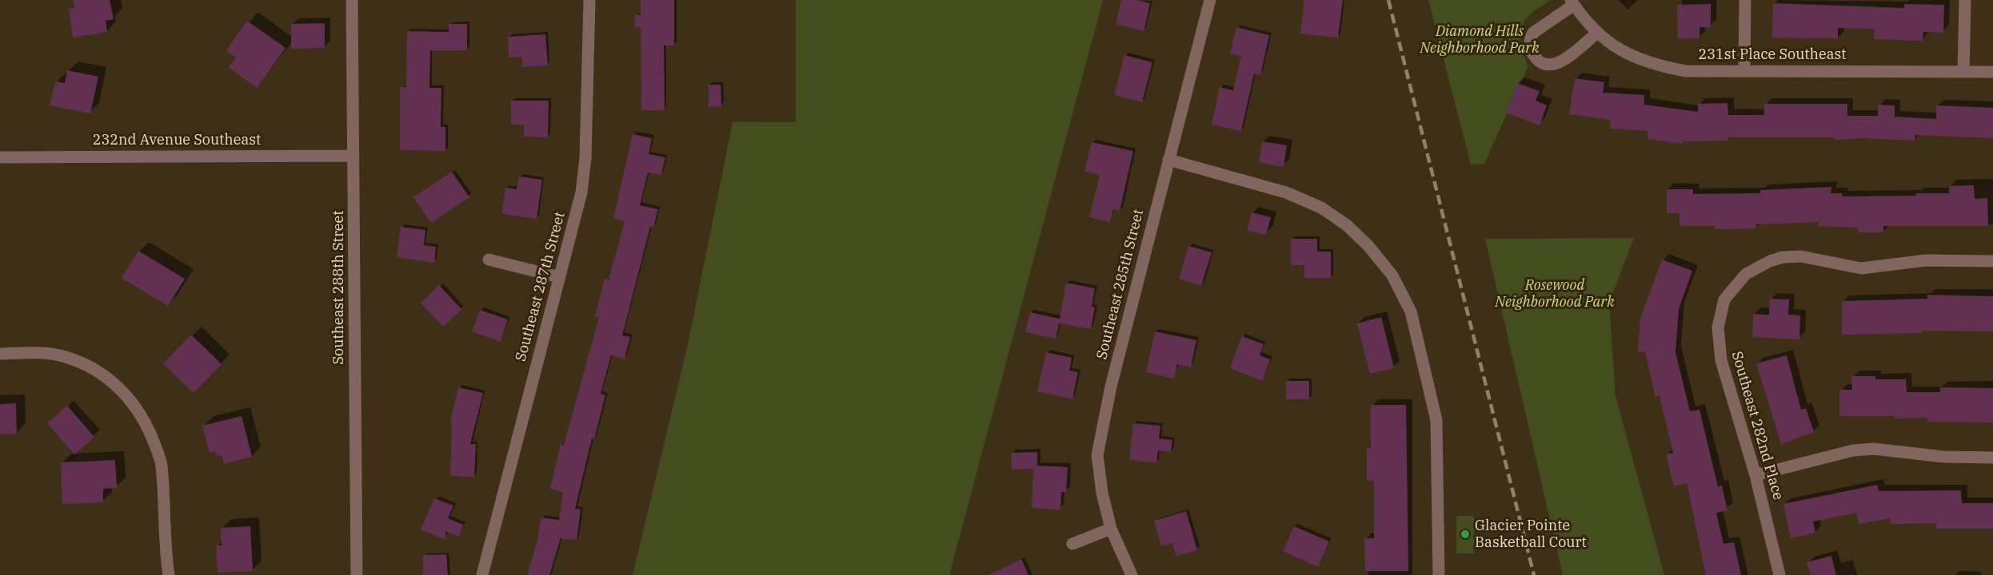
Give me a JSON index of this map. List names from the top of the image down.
{
  "streets": {
    "street": [
      "231st Place Southeast",
      "232nd Avenue Southeast",
      "Southeast 285th Street",
      "Southeast 287th Street",
      "Southeast 288th Street",
      "Southeast 282nd Place"
    ]
  },
  "crossings": [
    ["232nd Avenue Southeast", "Southeast 288th Street"]
  ],
  "parks": ["Diamond Hills Neighborhood Park", "Rosewood Neighborhood Park"],
  "places": ["Glacier Pointe Basketball Court"]
}
